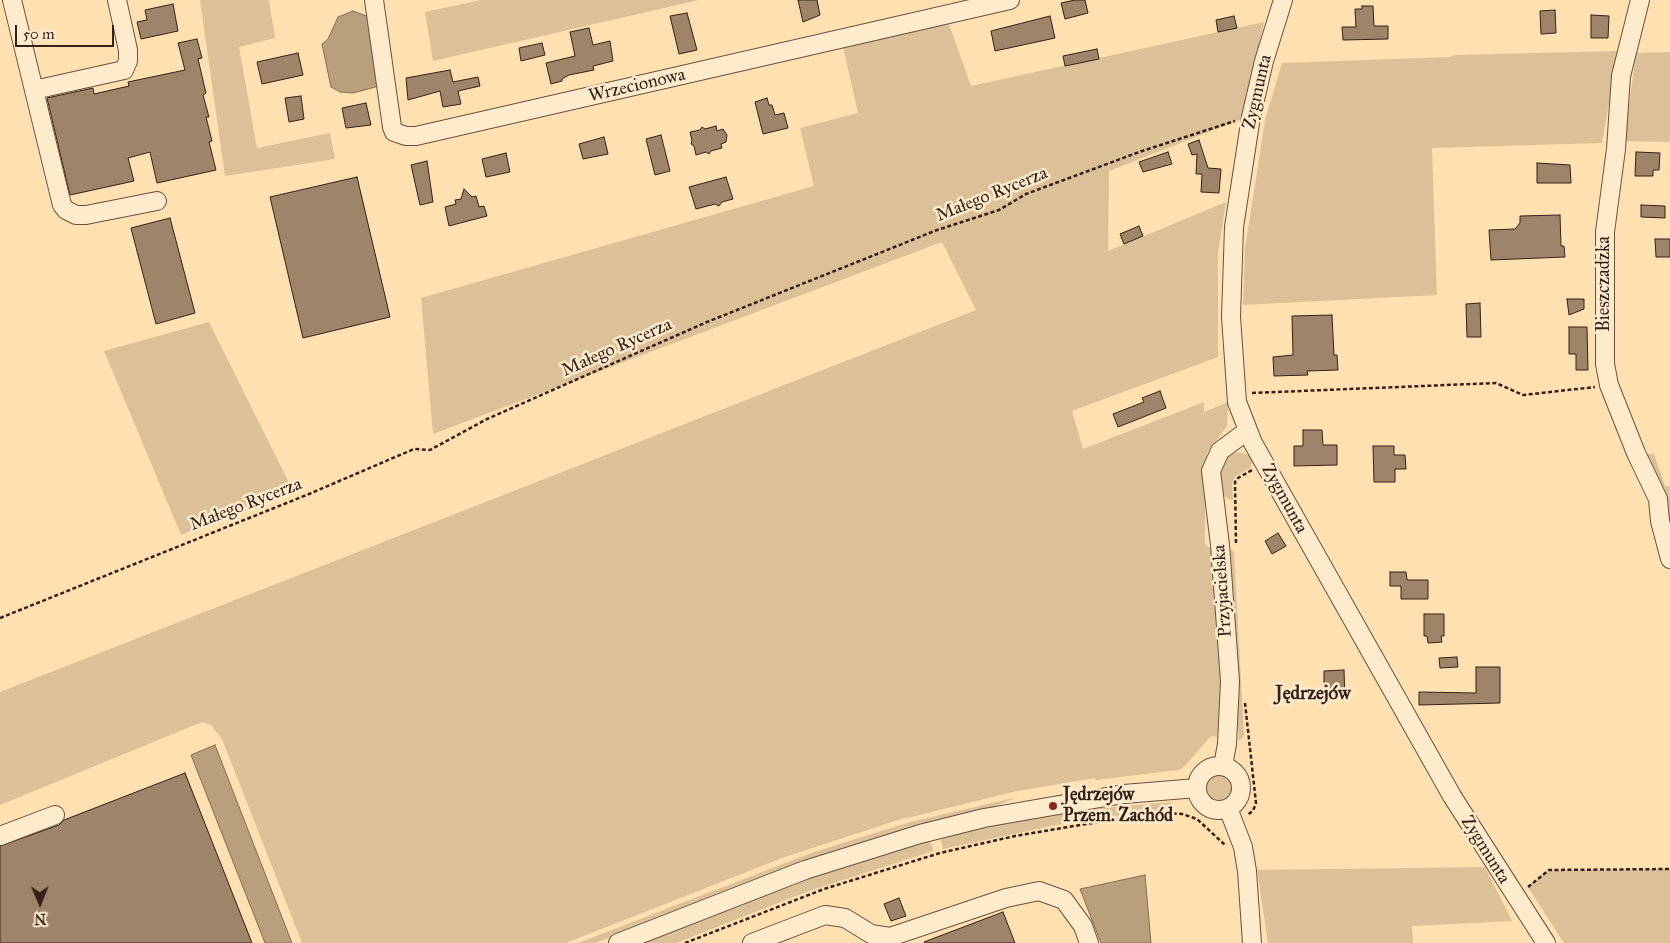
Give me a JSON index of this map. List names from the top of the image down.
{
  "streets": {
    "street": [
      "Wrzecionowa",
      "Zygmunta",
      "Bieszczadzka",
      "Przyjacielska"
    ],
    "path": ["Małego Rycerza"]
  },
  "crossings": [
    ["Zygmunta", "Małego Rycerza"],
    ["Zygmunta", "Przyjacielska"]
  ],
  "districts": ["Jędrzejów"],
  "places": ["Jędrzejów Przem. Zachód"],
  "scale_bar": "50 m",
  "north": "bottom"
}
